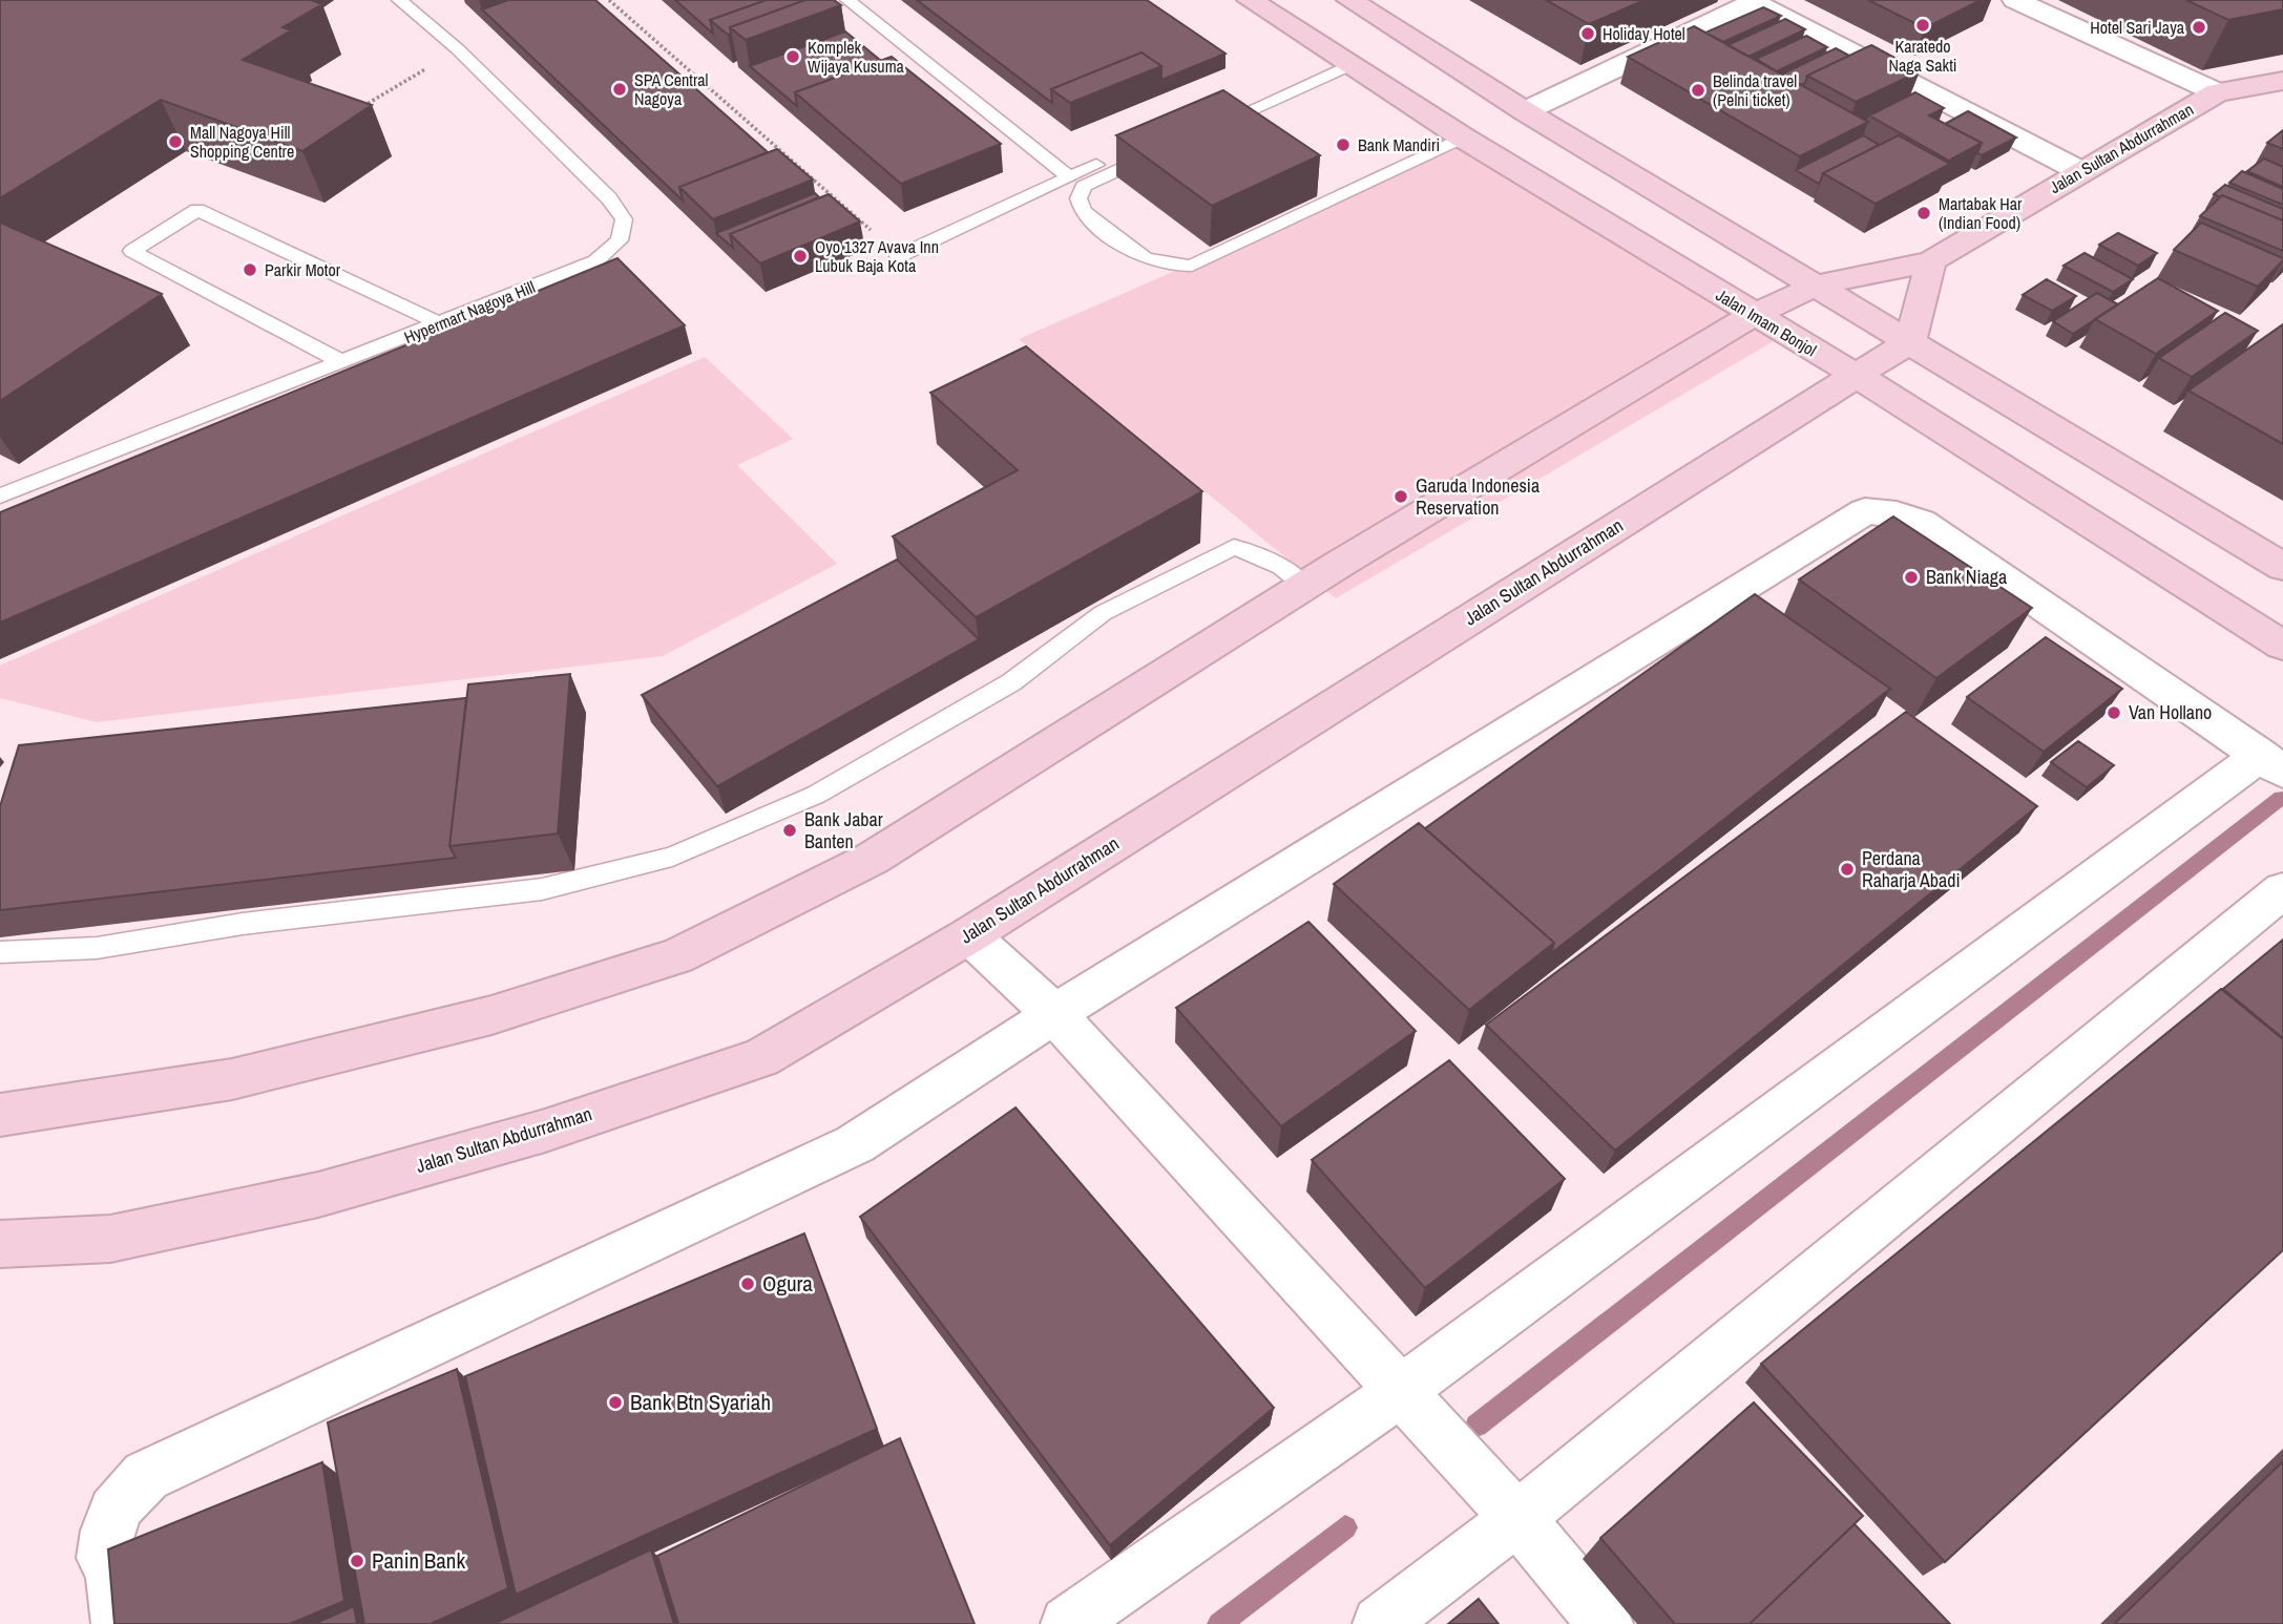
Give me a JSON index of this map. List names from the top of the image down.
{
  "streets": {
    "main road": ["Jalan Sultan Abdurrahman", "Jalan Imam Bonjol"],
    "lane": ["Hypermart Nagoya Hill"]
  },
  "crossings": [
    ["Jalan Sultan Abdurrahman", "Jalan Imam Bonjol"]
  ],
  "places": [
    "Karatedo Naga Sakti",
    "Hotel Sari Jaya",
    "Holiday Hotel",
    "Komplek Wijaya Kusuma",
    "SPA Central Nagoya",
    "Belinda travel (Pelni ticket)",
    "Mall Nagoya Hill Shopping Centre",
    "Bank Mandiri",
    "Martabak Har (Indian Food)",
    "Oyo 1327 Avava Inn Lubuk Baja Kota",
    "Parkir Motor",
    "Garuda Indonesia Reservation",
    "Bank Niaga",
    "Van Hollano",
    "Bank Jabar Banten",
    "Perdana Raharja Abadi",
    "Ogura",
    "Bank Btn Syariah",
    "Panin Bank"
  ]
}
